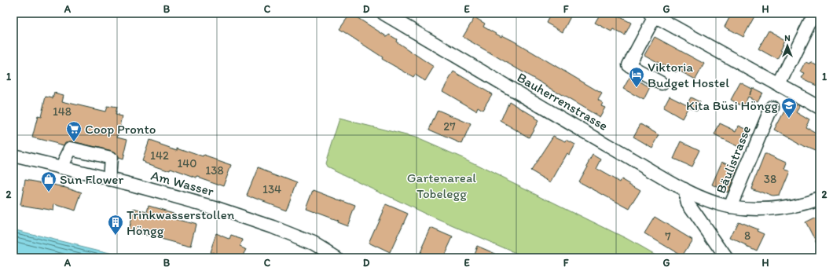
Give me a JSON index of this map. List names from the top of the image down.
{
  "streets": {
    "street": ["Bauherrenstrasse", "Bäulistrasse", "Am Wasser"]
  },
  "crossings": [
    ["Bauherrenstrasse", "Bäulistrasse"]
  ],
  "parks": ["Gartenareal Tobelegg"],
  "places": {
    "hotel": ["Viktoria Budget Hostel"],
    "school or university": ["Kita Büsi Höngg"],
    "supermarket": ["Coop Pronto"],
    "shop": ["Sun Flower"],
    "building": ["Trinkwasserstollen Höngg"]
  },
  "house_numbers": [
    "148",
    "27",
    "142",
    "140",
    "138",
    "38",
    "134",
    "8",
    "7"
  ],
  "north": "top",
  "grid": {
    "columns": [
      "A",
      "B",
      "C",
      "D",
      "E",
      "F",
      "G",
      "H"
    ],
    "rows": ["1", "2"]
  }
}
